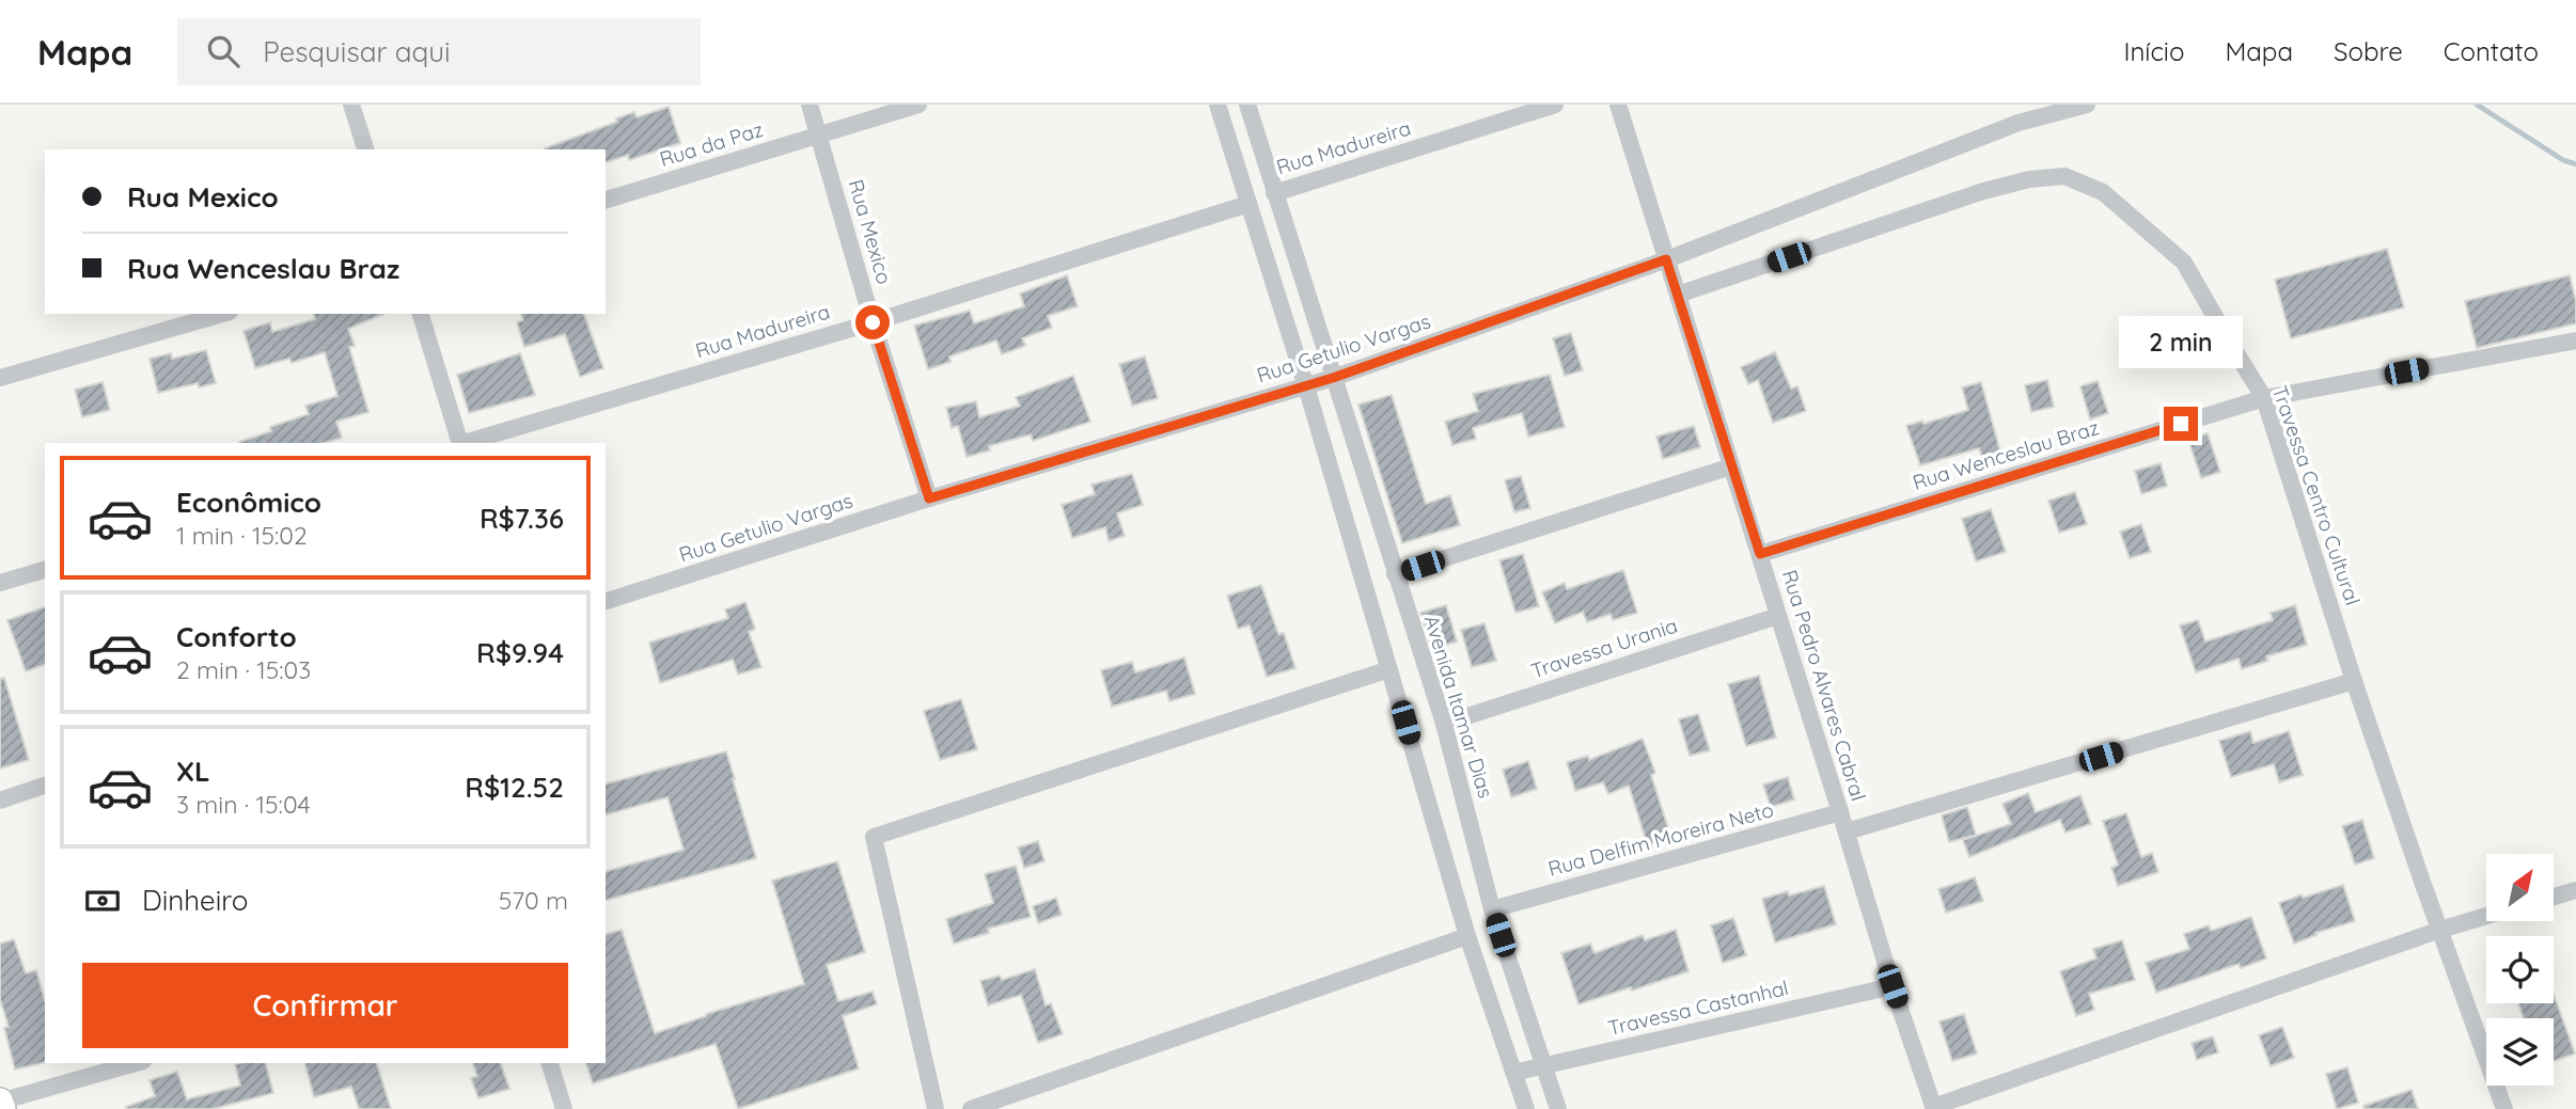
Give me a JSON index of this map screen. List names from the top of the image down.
{
  "streets": {
    "street": [
      "Rua da Paz",
      "Rua Madureira",
      "Rua Mexico",
      "Rua Getulio Vargas",
      "Rua Wenceslau Braz",
      "Travessa Centro Cultural",
      "Travessa Urania",
      "Rua Pedro Alvares Cabral",
      "Avenida Itamar Dias",
      "Rua Delfim Moreira Neto",
      "Travessa Castanhal"
    ]
  },
  "crossings": [
    ["Rua da Paz", "Rua Mexico"],
    ["Rua Madureira", "Rua Mexico"],
    ["Rua Madureira", "Avenida Itamar Dias"],
    ["Rua Mexico", "Rua Getulio Vargas"],
    ["Rua Getulio Vargas", "Rua Pedro Alvares Cabral"],
    ["Rua Getulio Vargas", "Avenida Itamar Dias"],
    ["Rua Wenceslau Braz", "Travessa Centro Cultural"],
    ["Rua Wenceslau Braz", "Rua Pedro Alvares Cabral"],
    ["Travessa Centro Cultural", "Rua Pedro Alvares Cabral"],
    ["Travessa Urania", "Rua Pedro Alvares Cabral"],
    ["Travessa Urania", "Avenida Itamar Dias"],
    ["Rua Pedro Alvares Cabral", "Rua Delfim Moreira Neto"],
    ["Rua Pedro Alvares Cabral", "Travessa Castanhal"],
    ["Avenida Itamar Dias", "Rua Delfim Moreira Neto"],
    ["Avenida Itamar Dias", "Travessa Castanhal"]
  ],
  "north": "top right",
  "page": {
    "header": "Mapa",
    "search": "Pesquisar aqui",
    "nav": [
      "Início",
      "Mapa",
      "Sobre",
      "Contato"
    ],
    "banner": ["Rua Mexico", "Rua Wenceslau Braz"],
    "bubble": "2 min",
    "list": [
      {
        "name": "Econômico",
        "note": "1 min · 15:02",
        "value": "R$7.36"
      },
      {
        "name": "Conforto",
        "note": "2 min · 15:03",
        "value": "R$9.94"
      },
      {
        "name": "XL",
        "note": "3 min · 15:04",
        "value": "R$12.52"
      }
    ],
    "pay": ["Dinheiro", "570 m"],
    "buttons": "Confirmar"
  }
}
